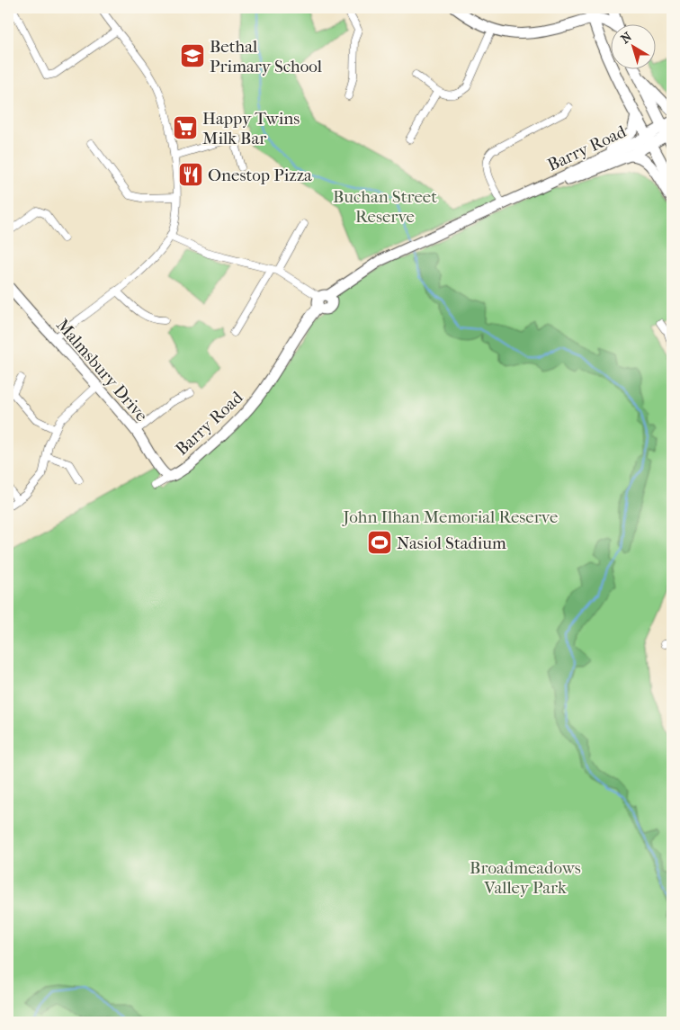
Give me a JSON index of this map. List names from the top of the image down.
{
  "streets": {
    "street": ["Barry Road", "Malmsbury Drive"]
  },
  "crossings": [
    ["Barry Road", "Malmsbury Drive"]
  ],
  "parks": ["Buchan Street Reserve", "John Ilhan Memorial Reserve", "Broadmeadows Valley Park"],
  "places": {
    "school or university": ["Bethal Primary School"],
    "supermarket": ["Happy Twins Milk Bar"],
    "restaurant": ["Onestop Pizza"],
    "sports": ["Nasiol Stadium"]
  },
  "north": "top left"
}
